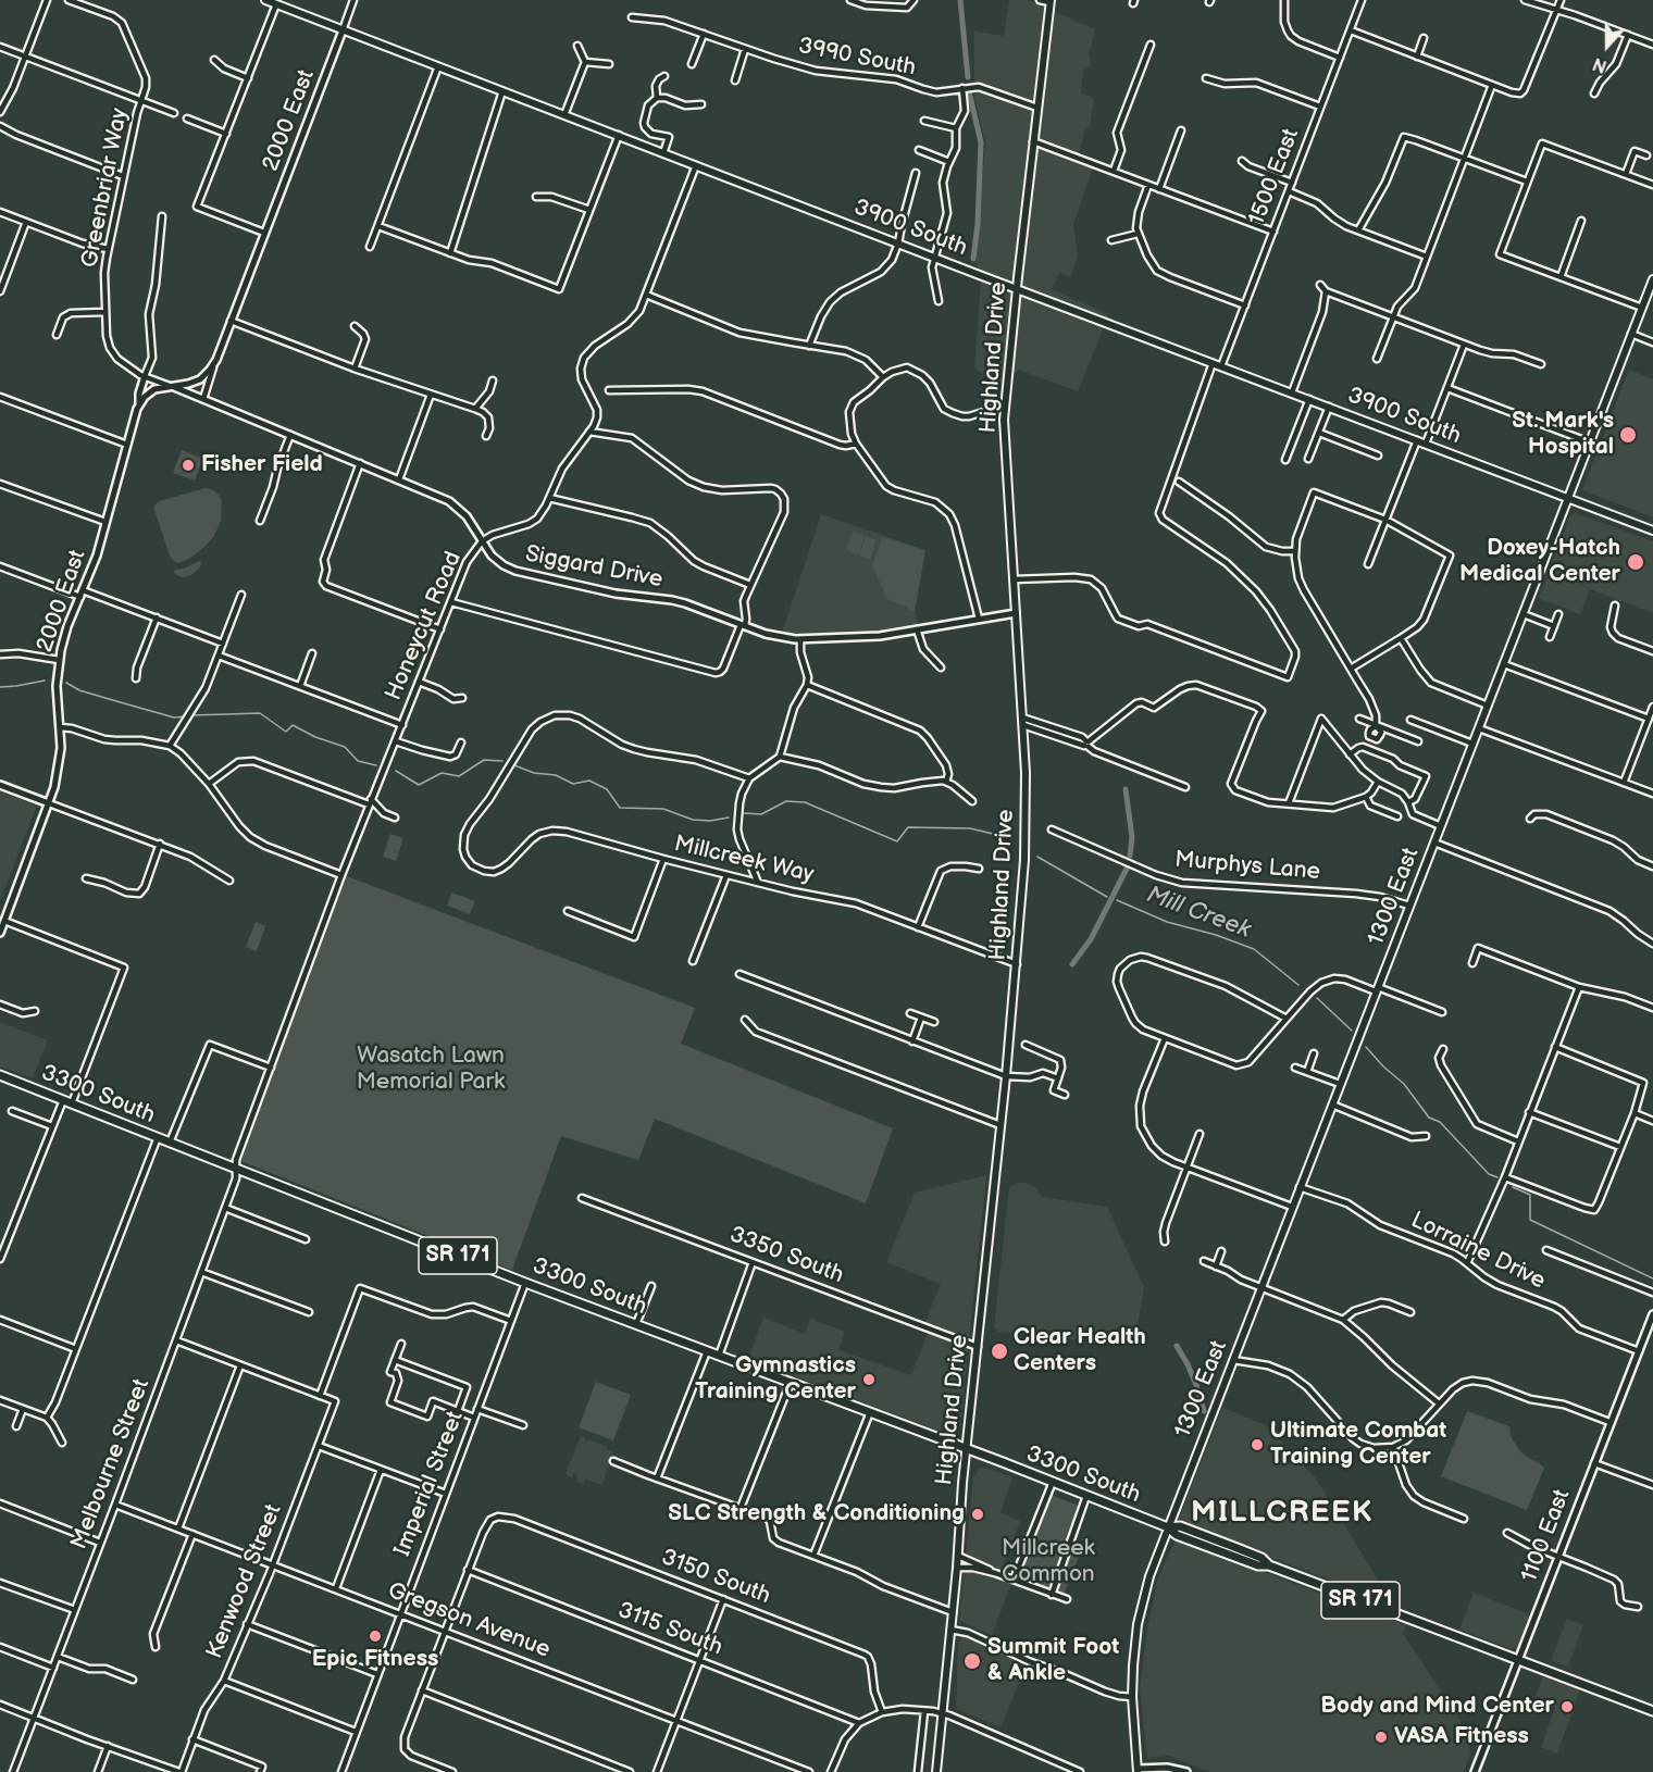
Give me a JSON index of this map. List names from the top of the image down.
{
  "streets": {
    "main road": [
      "3900 South",
      "Highland Drive",
      "1300 East",
      "3300 South",
      "SR 171"
    ],
    "street": [
      "3990 South",
      "2000 East",
      "1500 East",
      "Greenbriar Way",
      "Siggard Drive",
      "Honeycut Road",
      "Millcreek Way",
      "Murphys Lane",
      "Lorraine Drive",
      "3350 South",
      "Melbourne Street",
      "Imperial Street",
      "1100 East",
      "3150 South",
      "Kenwood Street",
      "Gregson Avenue",
      "3115 South"
    ]
  },
  "crossings": [
    ["3990 South", "Highland Drive"],
    ["2000 East", "Greenbriar Way"],
    ["2000 East", "3900 South"],
    ["2000 East", "Siggard Drive"],
    ["1500 East", "3900 South"],
    ["Greenbriar Way", "Siggard Drive"],
    ["3900 South", "Highland Drive"],
    ["3900 South", "Honeycut Road"],
    ["3900 South", "1300 East"],
    ["Highland Drive", "Siggard Drive"],
    ["Highland Drive", "Millcreek Way"],
    ["Highland Drive", "3300 South"],
    ["Highland Drive", "3350 South"],
    ["Siggard Drive", "Honeycut Road"],
    ["Honeycut Road", "3300 South"],
    ["Honeycut Road", "Melbourne Street"],
    ["Murphys Lane", "1300 East"],
    ["1300 East", "3300 South"],
    ["1300 East", "Lorraine Drive"],
    ["3300 South", "Melbourne Street"],
    ["3300 South", "Imperial Street"],
    ["3300 South", "1100 East"],
    ["Lorraine Drive", "1100 East"],
    ["Melbourne Street", "Gregson Avenue"],
    ["Imperial Street", "Gregson Avenue"],
    ["3150 South", "3115 South"],
    ["Kenwood Street", "Gregson Avenue"]
  ],
  "districts": ["MILLCREEK"],
  "water": ["Mill Creek"],
  "parks": ["Wasatch Lawn Memorial Park", "Millcreek Common"],
  "places": [
    "St. Mark's Hospital",
    "Fisher Field",
    "Doxey-Hatch Medical Center",
    "Clear Health Centers",
    "Gymnastics Training Center",
    "Ultimate Combat Training Center",
    "SLC Strength & Conditioning",
    "Epic Fitness",
    "Summit Foot & Ankle",
    "Body and Mind Center",
    "VASA Fitness"
  ],
  "north": "bottom"
}
